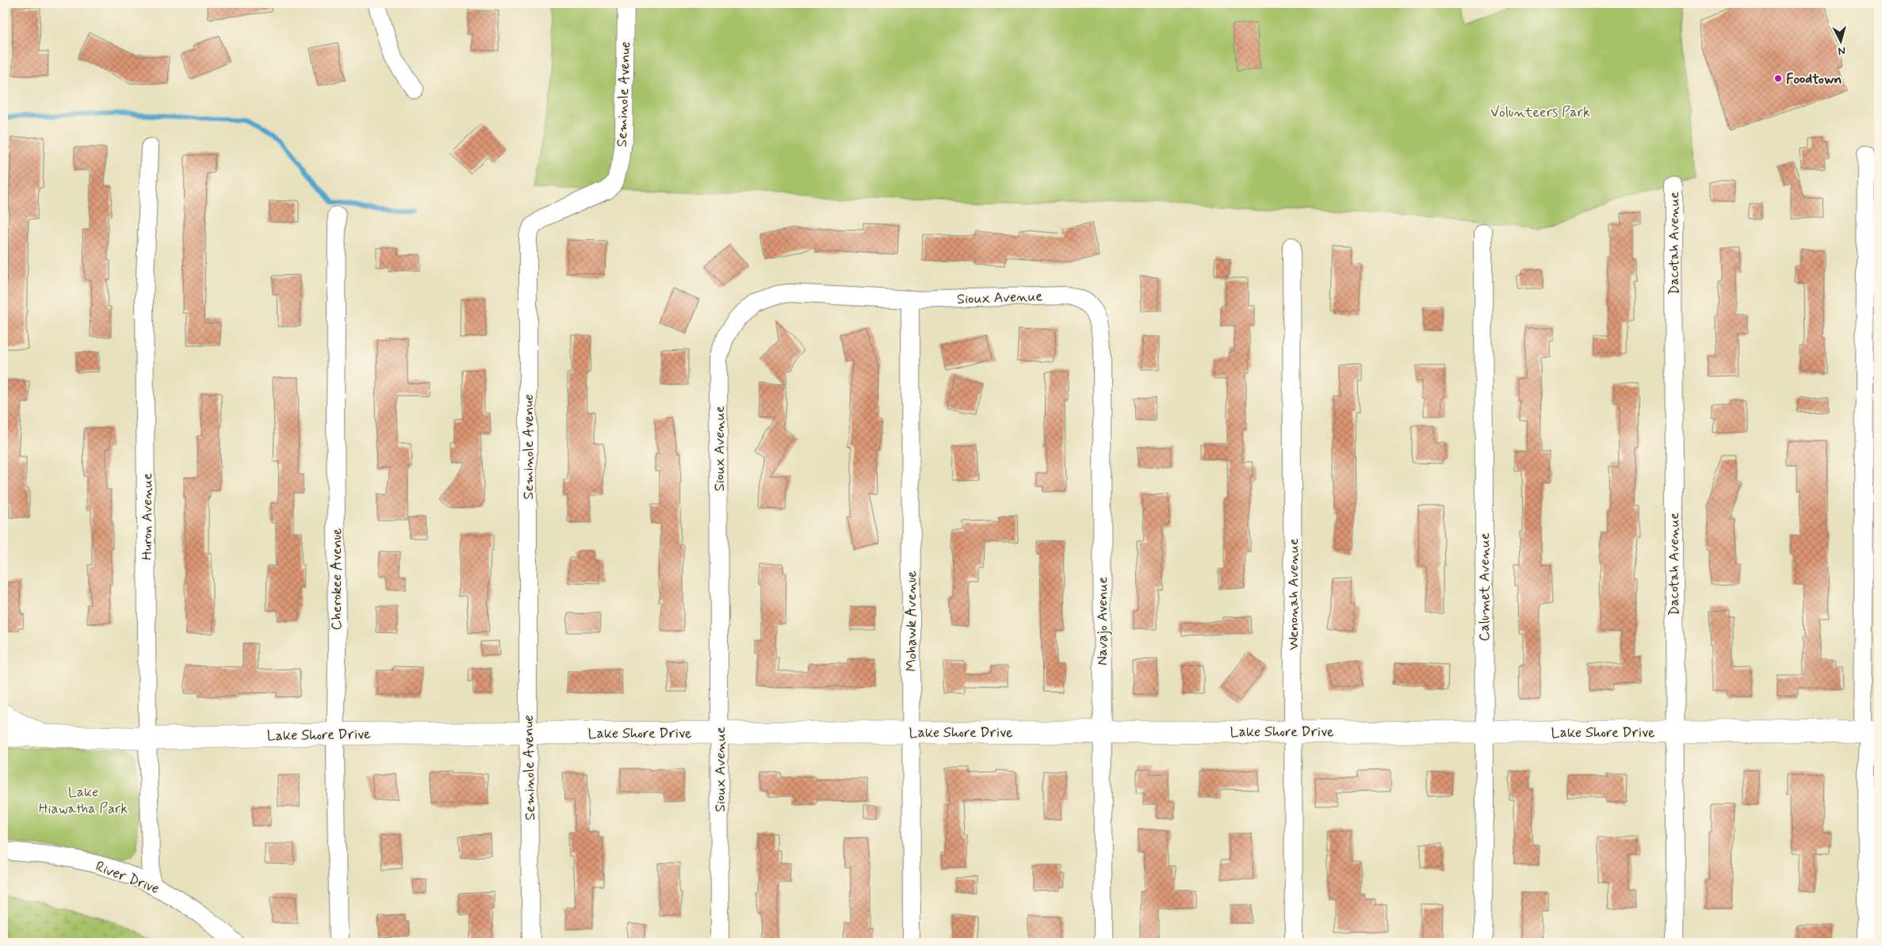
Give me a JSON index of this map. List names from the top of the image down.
{
  "streets": {
    "street": [
      "Seminole Avenue",
      "Dacotah Avenue",
      "Sioux Avenue",
      "Huron Avenue",
      "Cherokee Avenue",
      "Calumet Avenue",
      "Wenonah Avenue",
      "Mohawk Avenue",
      "Navajo Avenue",
      "Lake Shore Drive",
      "River Drive"
    ]
  },
  "crossings": [
    ["Seminole Avenue", "Lake Shore Drive"],
    ["Dacotah Avenue", "Lake Shore Drive"],
    ["Sioux Avenue", "Mohawk Avenue"],
    ["Sioux Avenue", "Navajo Avenue"],
    ["Sioux Avenue", "Lake Shore Drive"],
    ["Huron Avenue", "Lake Shore Drive"],
    ["Huron Avenue", "River Drive"],
    ["Cherokee Avenue", "Lake Shore Drive"],
    ["Calumet Avenue", "Lake Shore Drive"],
    ["Wenonah Avenue", "Lake Shore Drive"],
    ["Mohawk Avenue", "Lake Shore Drive"],
    ["Navajo Avenue", "Lake Shore Drive"]
  ],
  "parks": ["Volunteers Park", "Lake Hiawatha Park"],
  "places": ["Foodtown"],
  "north": "bottom"
}
